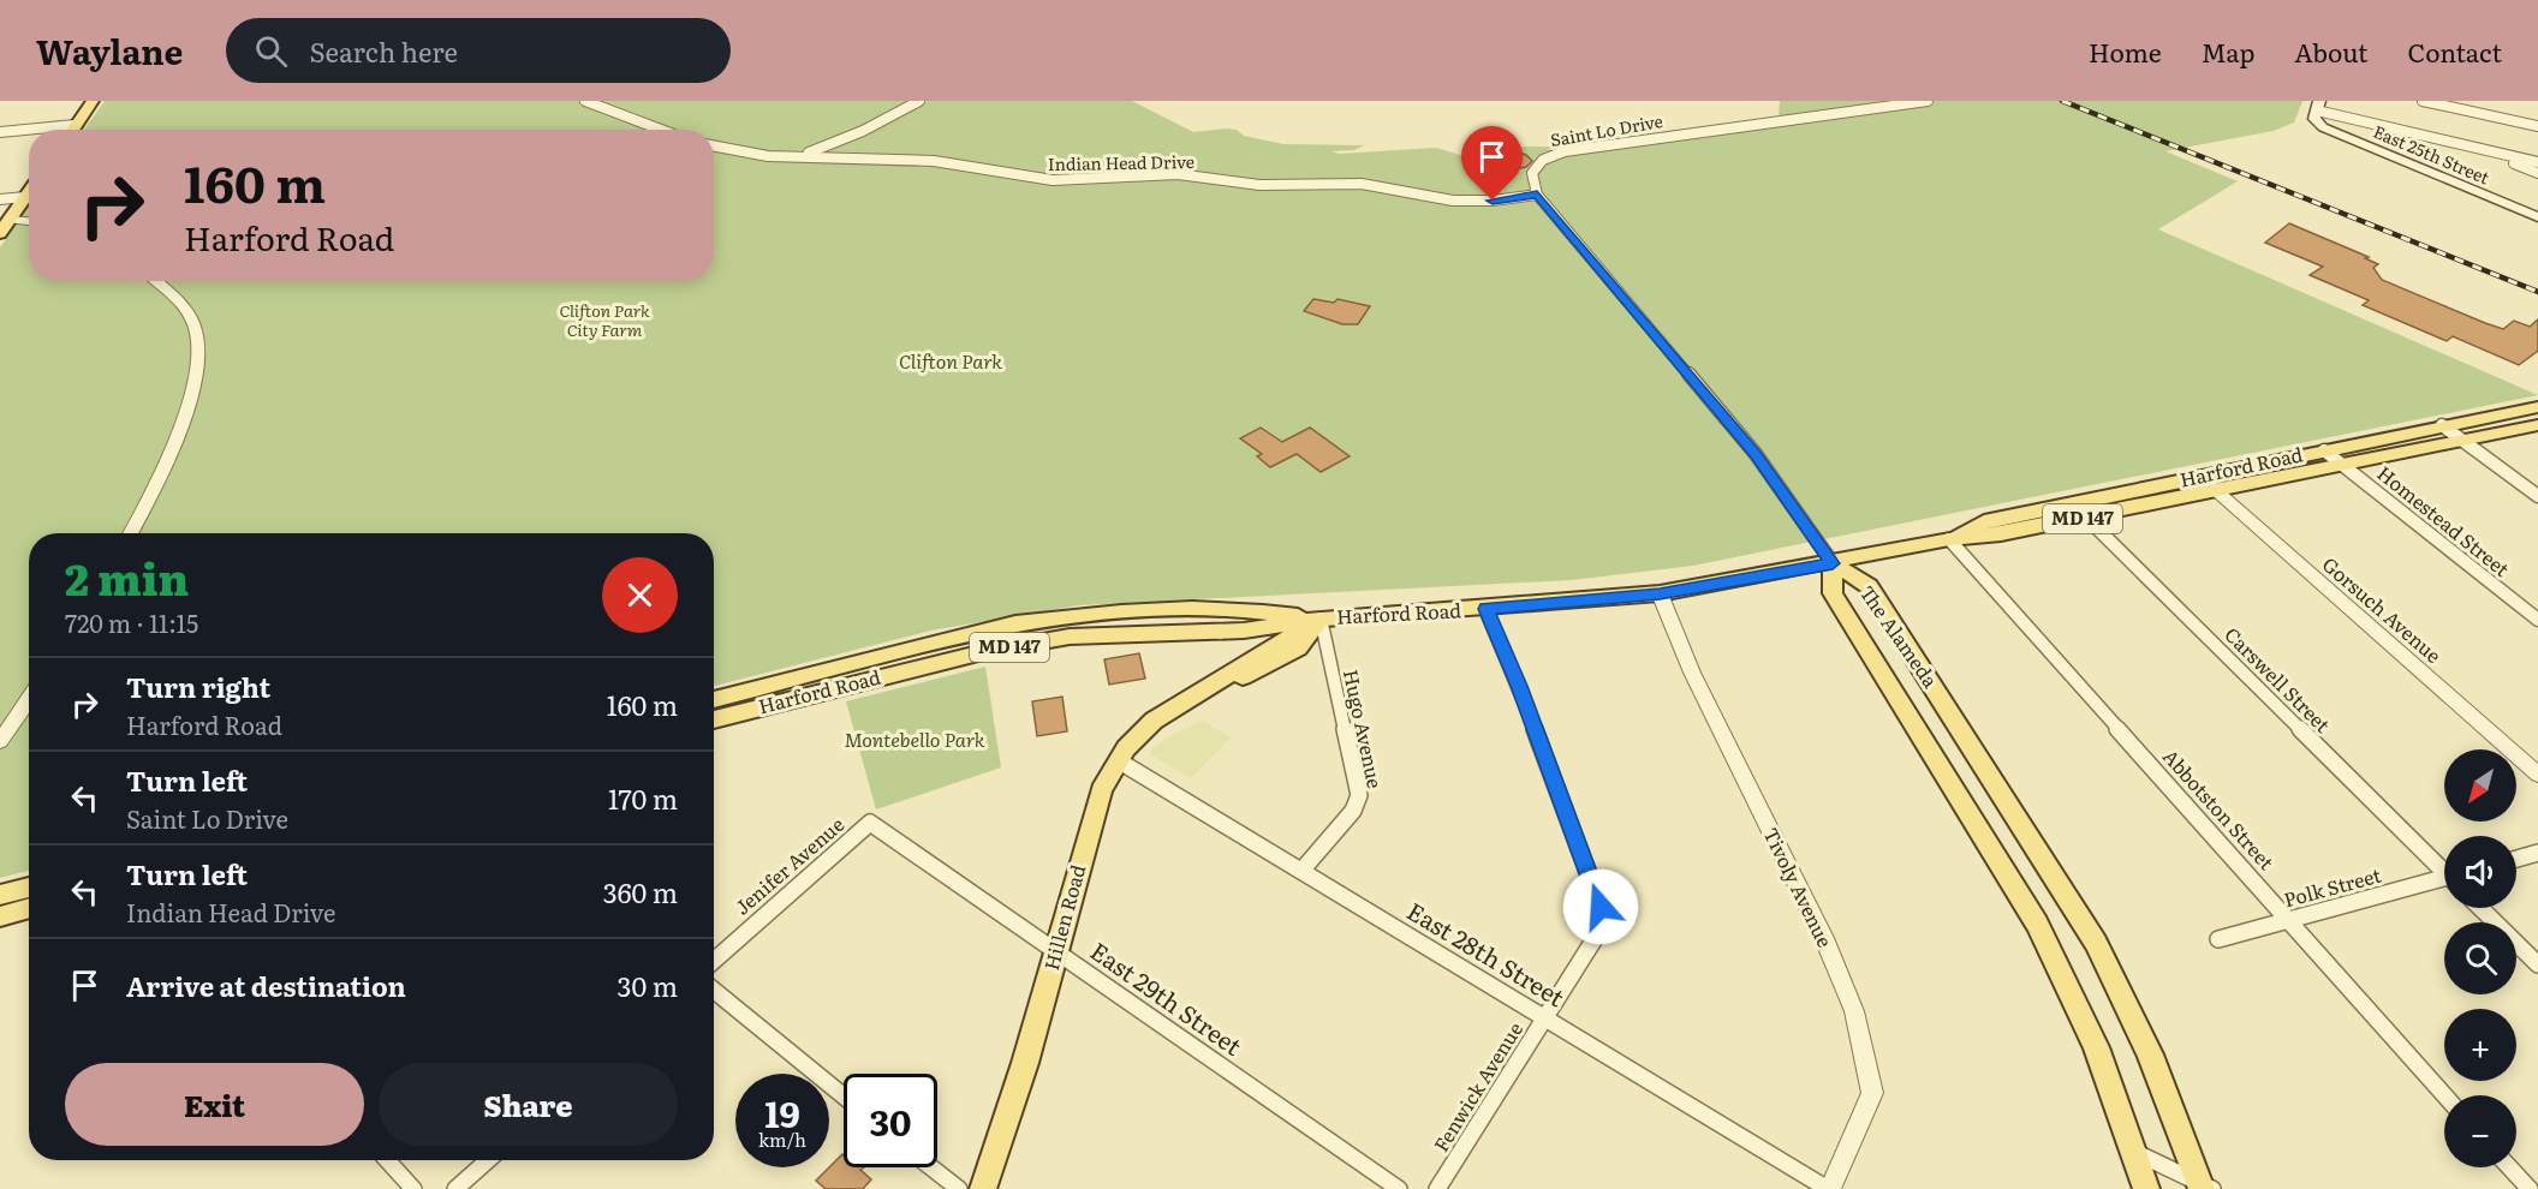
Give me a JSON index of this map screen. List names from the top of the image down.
{
  "streets": {
    "main road": [
      "East 25th Street",
      "Harford Road",
      "MD 147",
      "The Alameda",
      "Hillen Road"
    ],
    "street": [
      "Saint Lo Drive",
      "Indian Head Drive",
      "Homestead Street",
      "Gorsuch Avenue",
      "Carswell Street",
      "Hugo Avenue",
      "Abbotston Street",
      "Jenifer Avenue",
      "Tivoly Avenue",
      "Polk Street",
      "East 28th Street",
      "East 29th Street",
      "Fenwick Avenue"
    ]
  },
  "crossings": [
    ["Saint Lo Drive", "Indian Head Drive"],
    ["Harford Road", "Homestead Street"],
    ["Harford Road", "Gorsuch Avenue"],
    ["Harford Road", "The Alameda"],
    ["Harford Road", "Carswell Street"],
    ["Harford Road", "Hugo Avenue"],
    ["Harford Road", "Abbotston Street"],
    ["Harford Road", "Tivoly Avenue"],
    ["Harford Road", "Hillen Road"],
    ["Harford Road", "Fenwick Avenue"],
    ["Hugo Avenue", "Hillen Road"],
    ["Hugo Avenue", "East 28th Street"],
    ["Abbotston Street", "Polk Street"],
    ["Jenifer Avenue", "East 29th Street"],
    ["Tivoly Avenue", "East 28th Street"],
    ["Hillen Road", "East 28th Street"],
    ["Hillen Road", "East 29th Street"],
    ["East 28th Street", "Fenwick Avenue"]
  ],
  "parks": ["Clifton Park City Farm", "Clifton Park", "Montebello Park"],
  "north": "bottom left",
  "page": {
    "header": "Waylane",
    "search": "Search here",
    "nav": [
      "Home",
      "Map",
      "About",
      "Contact"
    ],
    "turn": ["160 m", "Harford Road"],
    "heading": ["2 min", "720 m · 11:15"],
    "list": [
      {
        "name": "Turn right",
        "note": "Harford Road",
        "value": "160 m"
      },
      {
        "name": "Turn left",
        "note": "Saint Lo Drive",
        "value": "170 m"
      },
      {
        "name": "Turn left",
        "note": "Indian Head Drive",
        "value": "360 m"
      },
      {
        "name": "Arrive at destination",
        "value": "30 m"
      }
    ],
    "map_buttons": ["+", "−"],
    "buttons": ["Exit", "Share"],
    "speed": "19 km/h",
    "limit": "30"
  }
}
